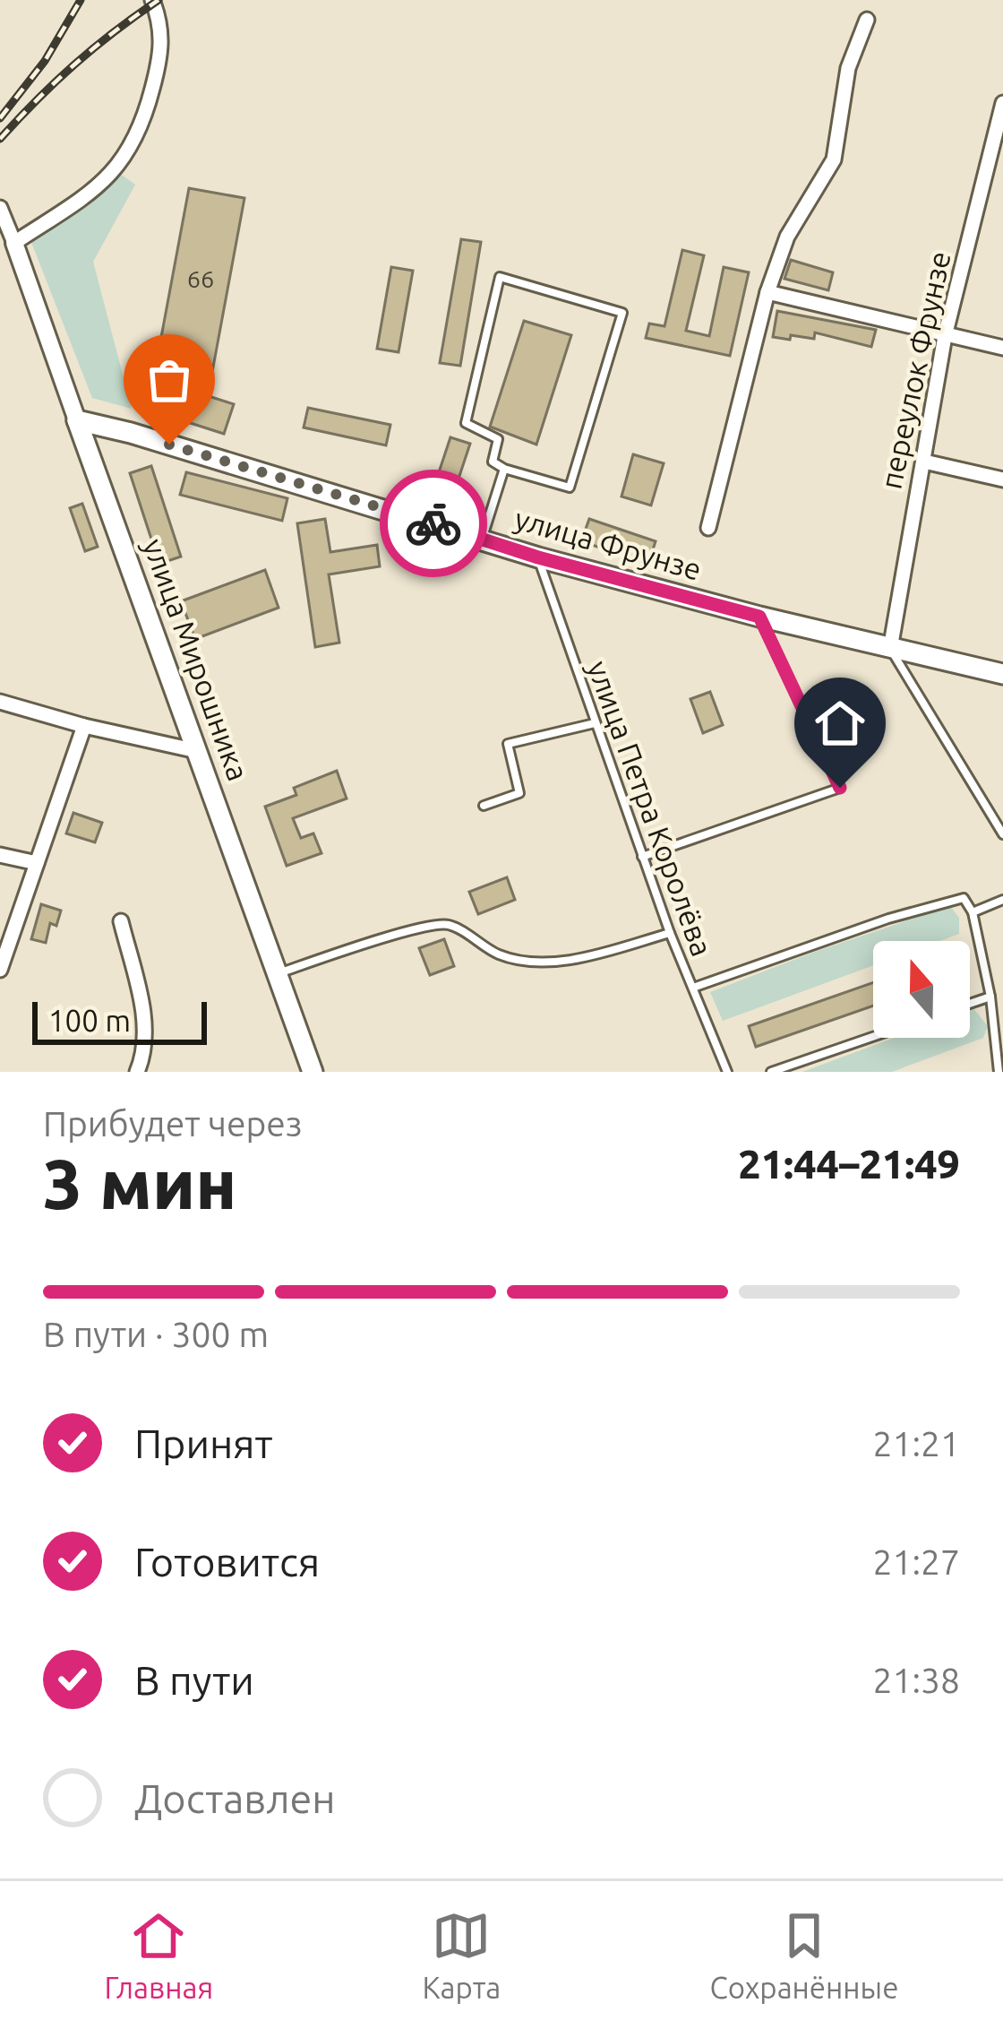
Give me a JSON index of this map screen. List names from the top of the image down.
{
  "streets": {
    "main road": ["улица Фрунзе", "улица Мирошника"],
    "street": ["переулок Фрунзе"],
    "lane": ["улица Петра Королёва"]
  },
  "crossings": [
    ["переулок Фрунзе", "улица Фрунзе"],
    ["улица Фрунзе", "улица Мирошника"],
    ["улица Фрунзе", "улица Петра Королёва"]
  ],
  "house_numbers": ["66"],
  "scale_bar": "100 m",
  "north": "top",
  "page": {
    "scale": "100 m",
    "heading": ["3 мин", "Прибудет через", "21:44–21:49"],
    "bar": "В пути · 300 m",
    "list": [
      ["Принят", "21:21"],
      ["Готовится", "21:27"],
      ["В пути", "21:38"],
      "Доставлен"
    ],
    "tabs": ["Главная", "Карта", "Сохранённые"]
  }
}
